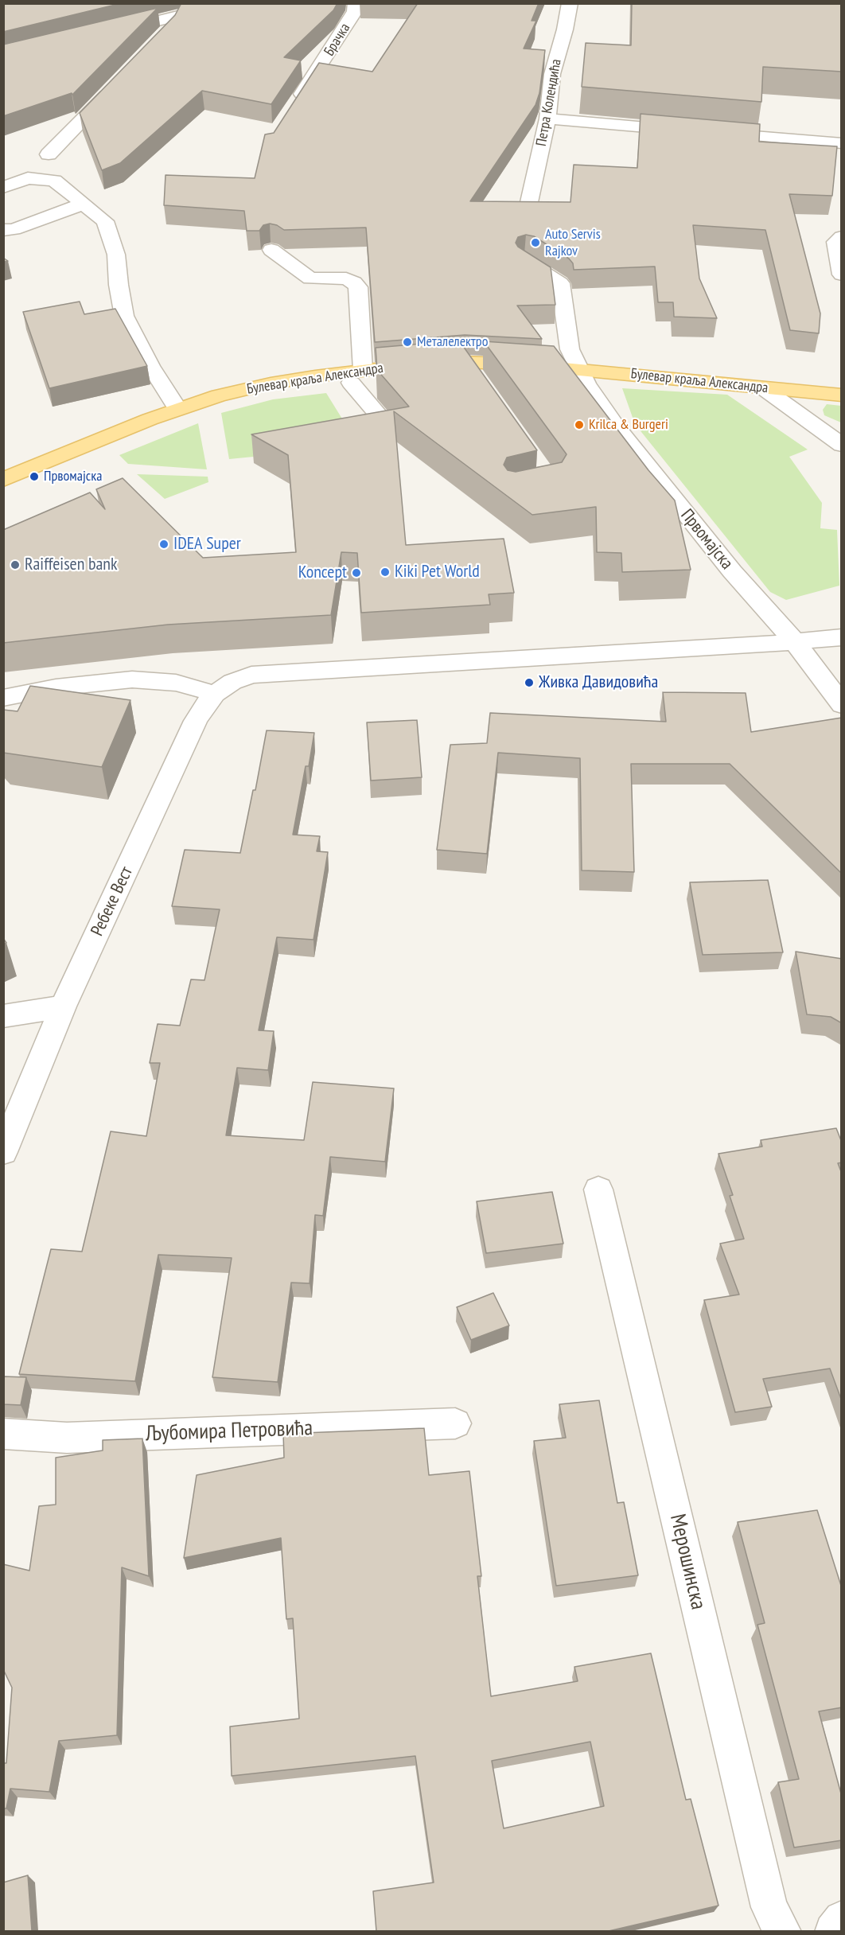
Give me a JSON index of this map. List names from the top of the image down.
{
  "streets": {
    "main road": ["Булевар краља Александра"],
    "street": [
      "Брачка",
      "Петра Колендића",
      "Првомајска",
      "Ребеке Вест",
      "Љубомира Петровића",
      "Мерошинска"
    ]
  },
  "crossings": [
    ["Булевар краља Александра", "Првомајска"],
    ["Првомајска", "Ребеке Вест"]
  ],
  "places": [
    "Auto Servis Rajkov",
    "Металелектро",
    "Krilca & Burgeri",
    "Првомајска",
    "IDEA Super",
    "Raiffeisen bank",
    "Kiki Pet World",
    "Koncept",
    "Живка Давидовића"
  ]
}
